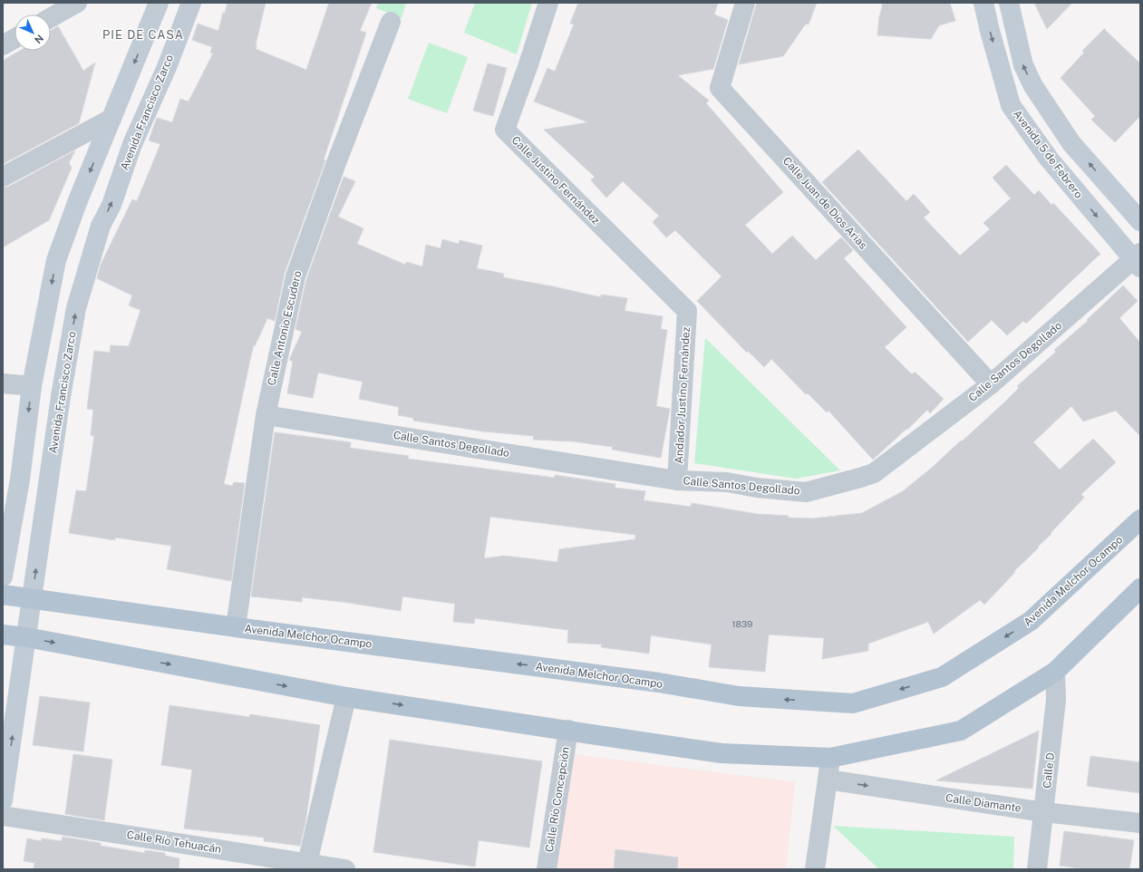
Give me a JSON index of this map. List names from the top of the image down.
{
  "streets": {
    "main road": ["Avenida Melchor Ocampo"],
    "street": [
      "Avenida Francisco Zarco",
      "Avenida 5 de Febrero",
      "Calle Justino Fernández",
      "Calle Juan de Dios Arias",
      "Calle Antonio Escudero",
      "Calle Santos Degollado",
      "Andador Justino Fernández",
      "Calle D",
      "Calle Río Concepción",
      "Calle Diamante",
      "Calle Río Tehuacán"
    ]
  },
  "crossings": [
    ["Avenida Francisco Zarco", "Avenida Melchor Ocampo"],
    ["Avenida 5 de Febrero", "Calle Santos Degollado"],
    ["Calle Justino Fernández", "Andador Justino Fernández"],
    ["Calle Juan de Dios Arias", "Calle Santos Degollado"],
    ["Calle Antonio Escudero", "Calle Santos Degollado"],
    ["Calle Antonio Escudero", "Avenida Melchor Ocampo"],
    ["Calle Santos Degollado", "Andador Justino Fernández"],
    ["Calle D", "Calle Diamante"]
  ],
  "one_way": ["Calle Diamante"],
  "districts": ["PIE DE CASA"],
  "house_numbers": ["1839"],
  "north": "bottom right"
}
